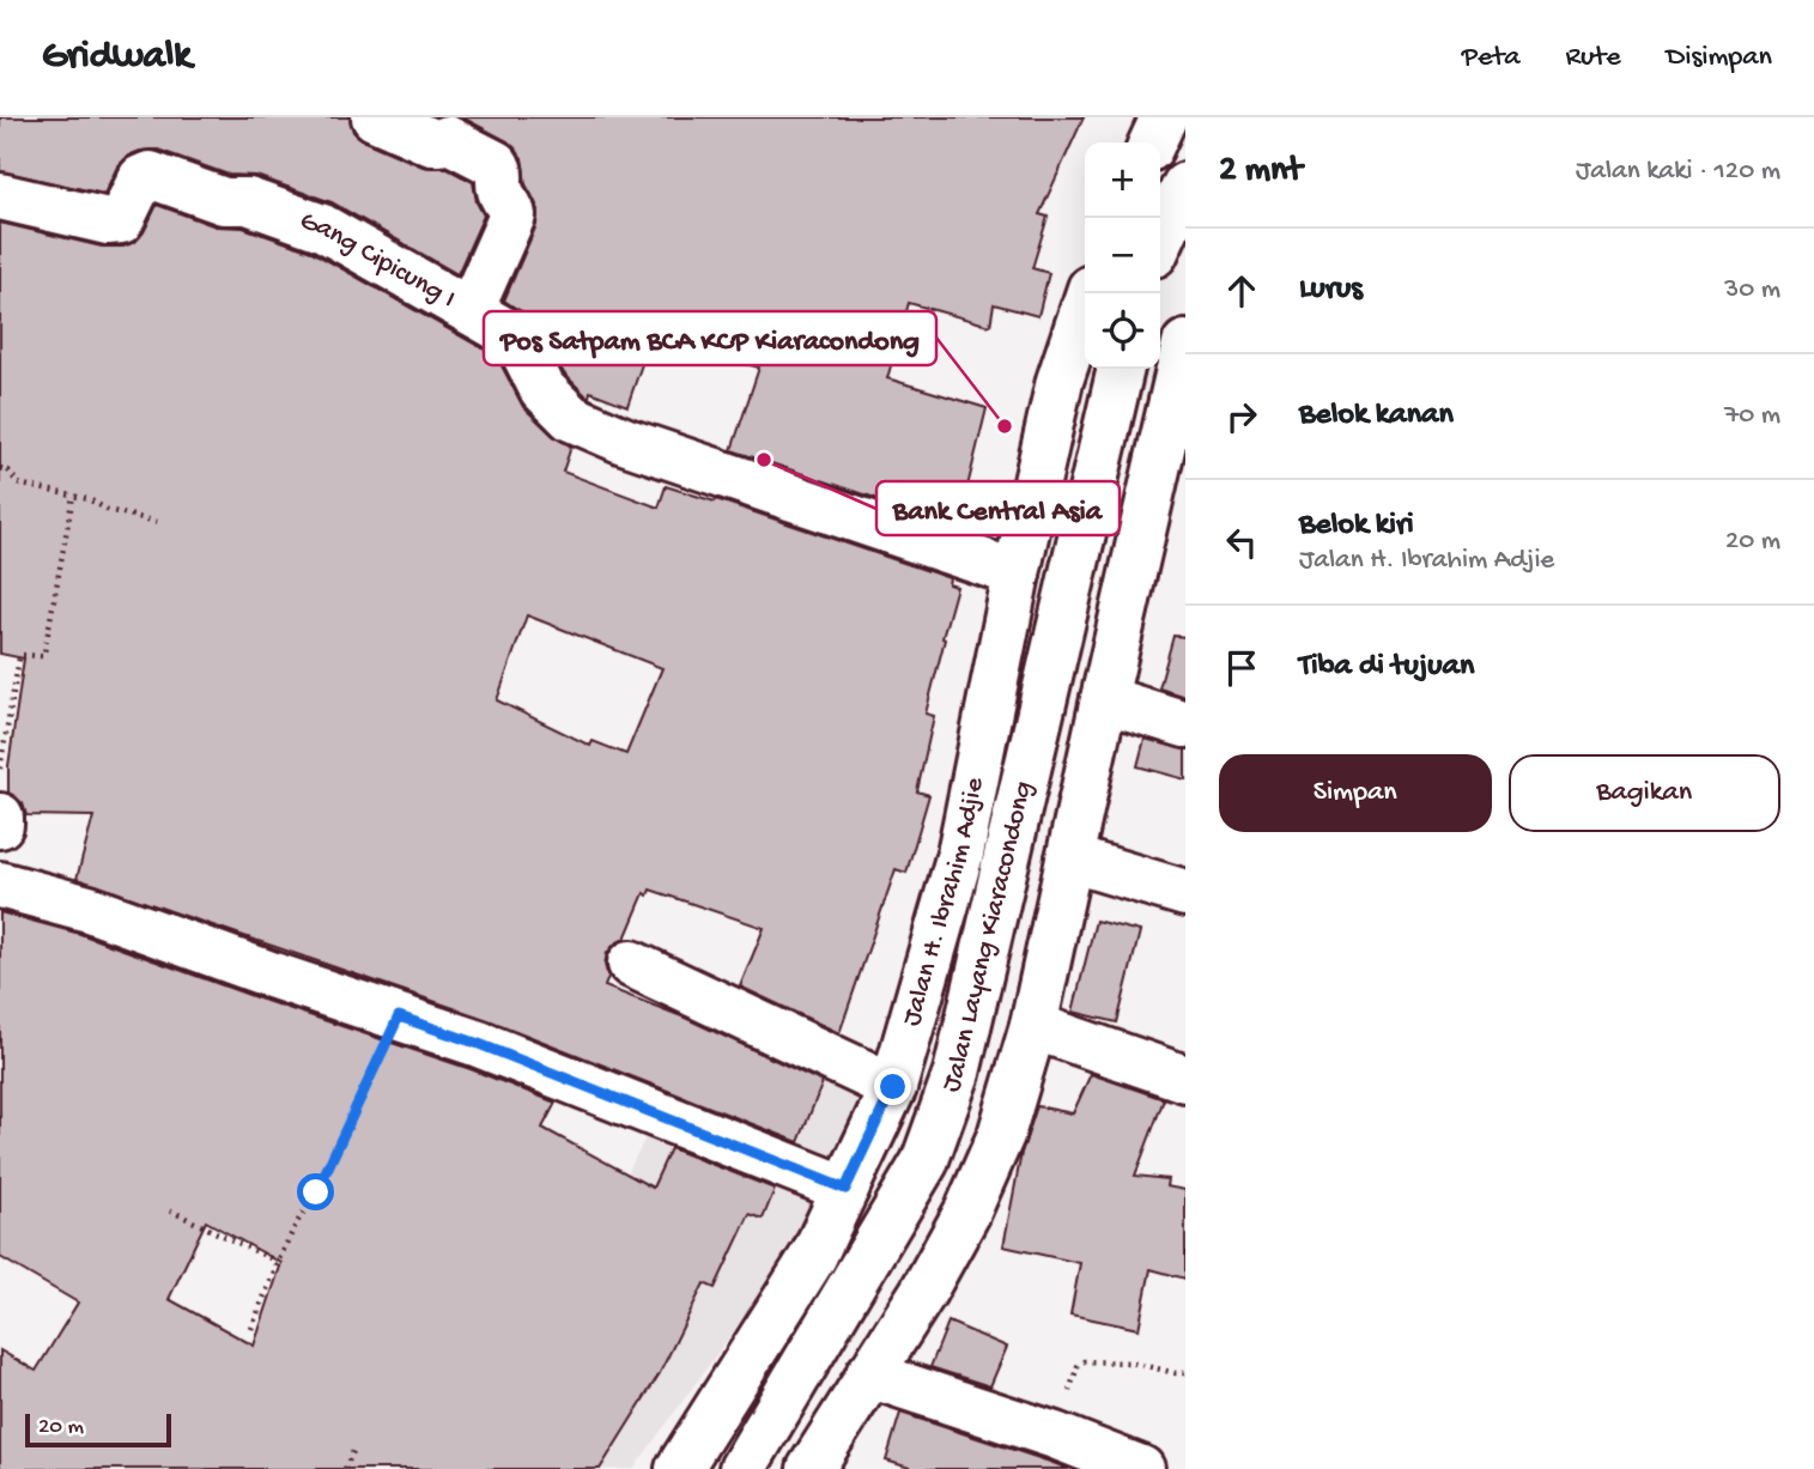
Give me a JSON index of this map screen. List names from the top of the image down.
{
  "streets": {
    "main road": ["Gang Cipicung I", "Jalan H. Ibrahim Adjie", "Jalan Layang Kiaracondong"]
  },
  "crossings": [
    ["Gang Cipicung I", "Jalan H. Ibrahim Adjie"]
  ],
  "places": ["Pos Satpam BCA KCP Kiaracondong", "Bank Central Asia"],
  "scale_bar": "20 m",
  "page": {
    "header": "Gridwalk",
    "nav": ["Peta", "Rute", "Disimpan"],
    "heading": ["2 mnt", "Jalan kaki · 120 m"],
    "map_buttons": ["+", "−"],
    "list": [
      ["Lurus", "30 m"],
      ["Belok kanan", "70 m"],
      ["Belok kiri", "Jalan H. Ibrahim Adjie", "20 m"],
      "Tiba di tujuan"
    ],
    "buttons": ["Simpan", "Bagikan"],
    "scale": "20 m"
  }
}
